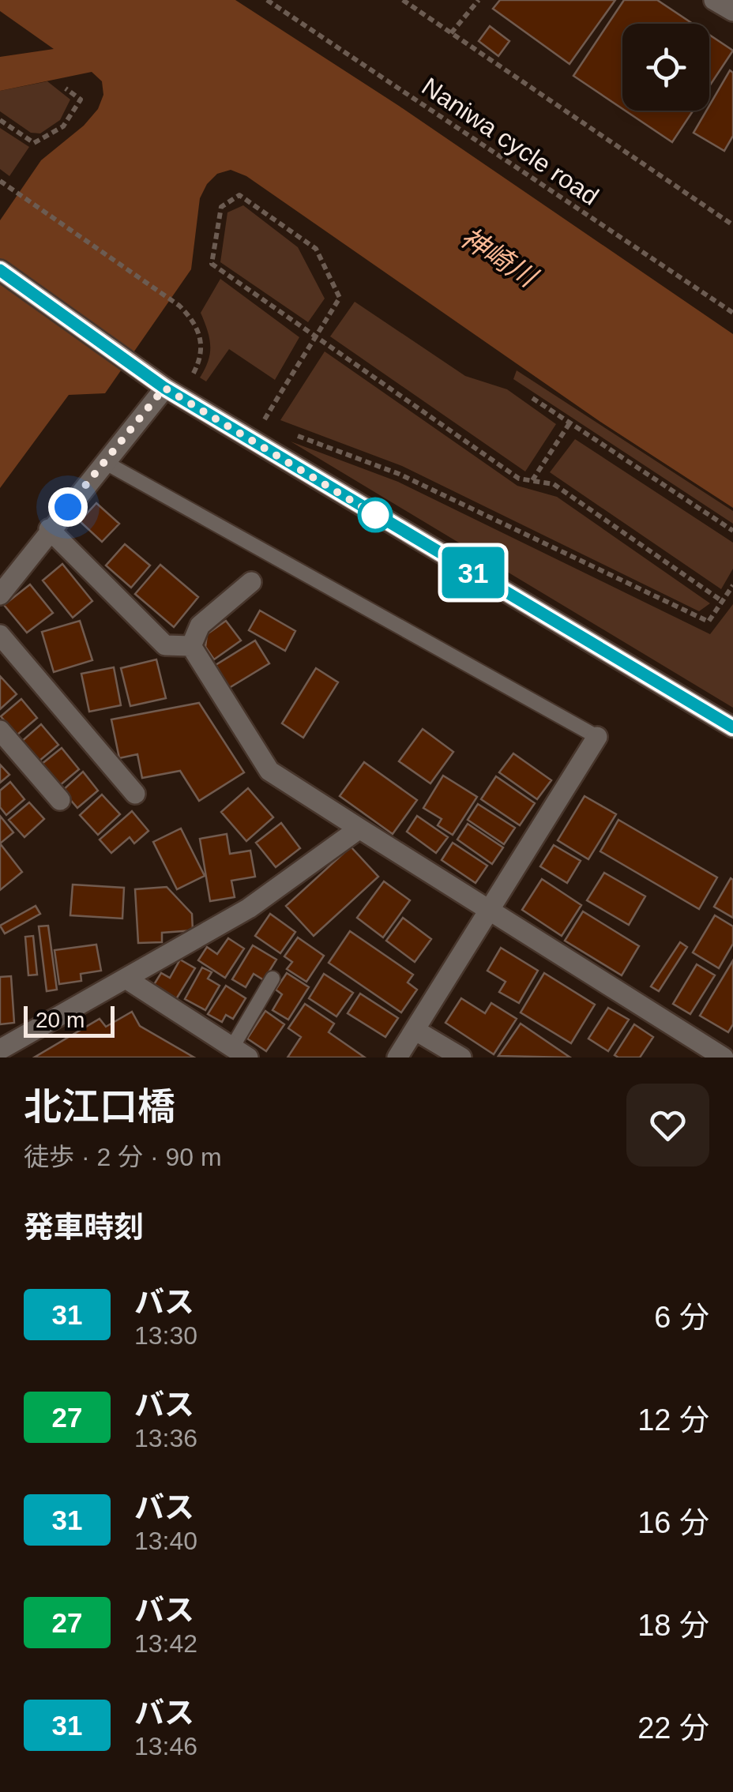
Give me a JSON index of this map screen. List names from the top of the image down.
{
  "streets": {
    "path": ["Naniwa cycle road"]
  },
  "water": ["神崎川"],
  "lines": ["bus line 31"],
  "scale_bar": "20 m",
  "page": {
    "on_map": "31",
    "scale": "20 m",
    "heading": [
      ["北江口橋", "徒歩 · 2 分 · 90 m"],
      "発車時刻"
    ],
    "list": [
      {
        "mark": "31",
        "name": "バス",
        "note": "13:30",
        "value": "6 分"
      },
      {
        "mark": "27",
        "name": "バス",
        "note": "13:36",
        "value": "12 分"
      },
      {
        "mark": "31",
        "name": "バス",
        "note": "13:40",
        "value": "16 分"
      },
      {
        "mark": "27",
        "name": "バス",
        "note": "13:42",
        "value": "18 分"
      },
      {
        "mark": "31",
        "name": "バス",
        "note": "13:46",
        "value": "22 分"
      }
    ]
  }
}
